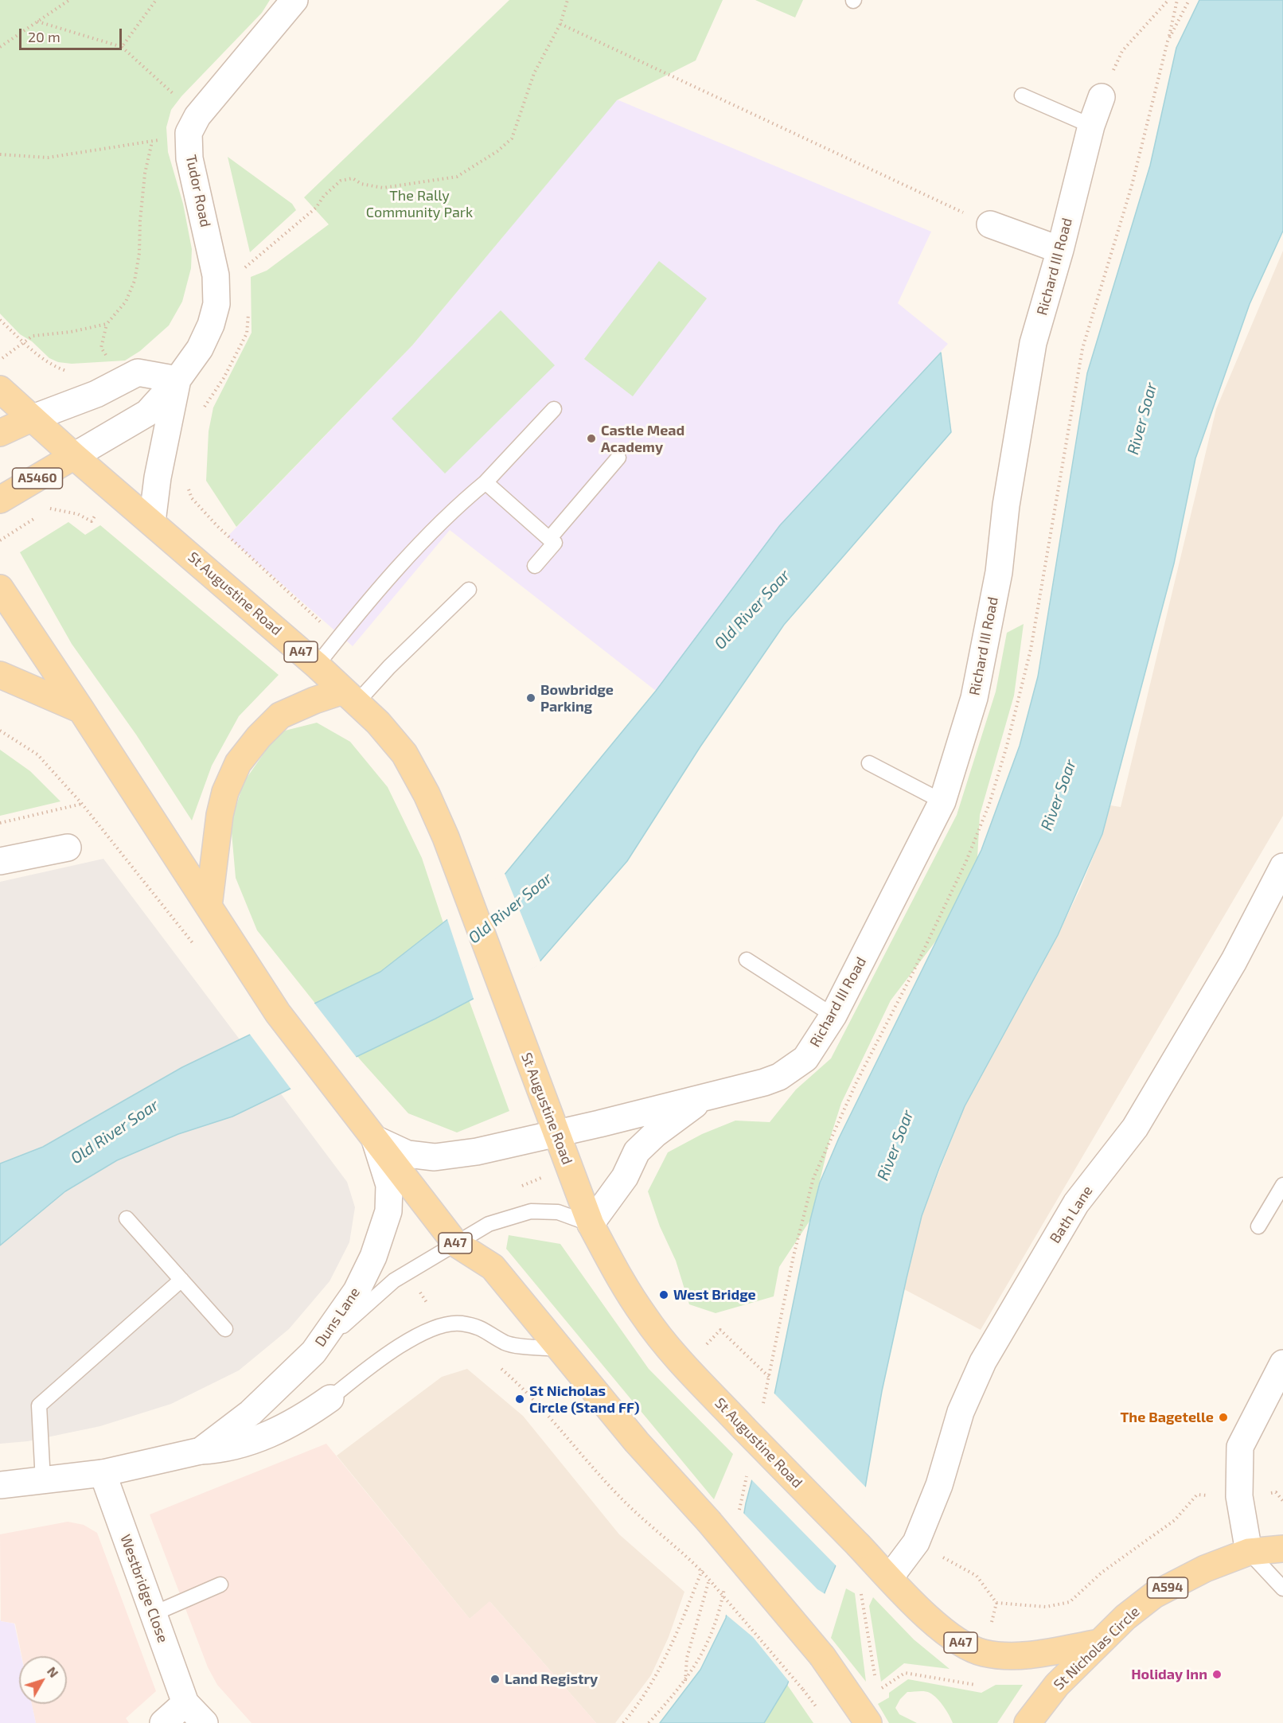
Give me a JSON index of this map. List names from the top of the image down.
{
  "streets": {
    "main road": [
      "A5460",
      "St Augustine Road",
      "A47",
      "A594",
      "St Nicholas Circle"
    ],
    "street": [
      "Tudor Road",
      "Richard III Road",
      "Bath Lane",
      "Duns Lane",
      "Westbridge Close"
    ]
  },
  "crossings": [
    ["Tudor Road", "A5460"],
    ["Tudor Road", "St Augustine Road"],
    ["Tudor Road", "A47"],
    ["Richard III Road", "St Augustine Road"],
    ["Richard III Road", "A47"],
    ["Richard III Road", "Duns Lane"],
    ["A5460", "St Augustine Road"],
    ["A5460", "A47"],
    ["St Augustine Road", "A47"],
    ["St Augustine Road", "Bath Lane"],
    ["St Augustine Road", "St Nicholas Circle"],
    ["A47", "Duns Lane"],
    ["Duns Lane", "Westbridge Close"]
  ],
  "water": ["River Soar", "Old River Soar"],
  "parks": ["The Rally Community Park"],
  "places": [
    "Castle Mead Academy",
    "Bowbridge Parking",
    "West Bridge",
    "St Nicholas Circle (Stand FF)",
    "The Bagetelle",
    "Holiday Inn",
    "Land Registry"
  ],
  "scale_bar": "20 m",
  "north": "top right"
}
